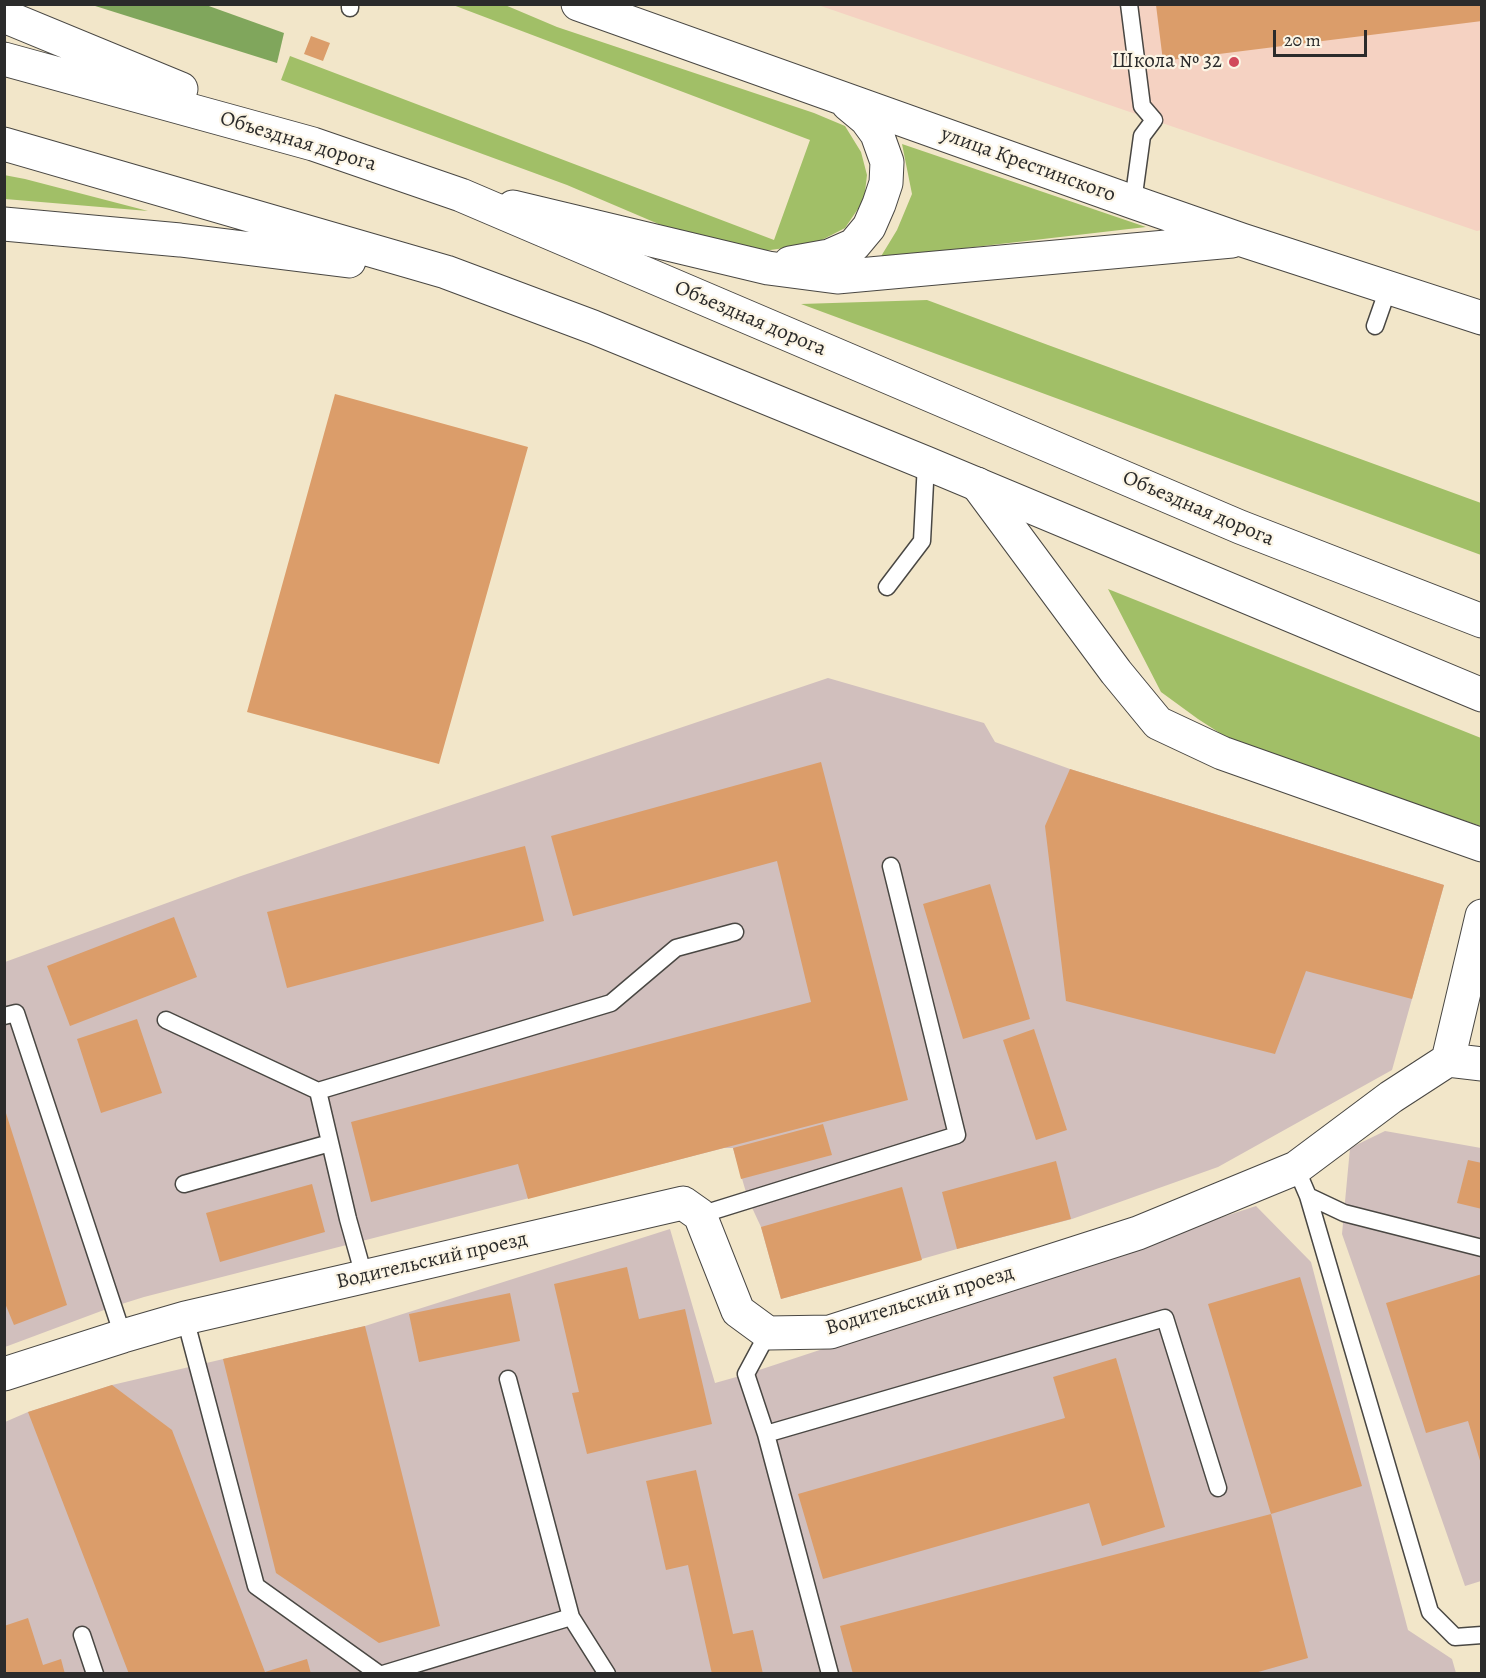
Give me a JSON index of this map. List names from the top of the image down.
{
  "streets": {
    "street": ["Объездная дорога", "улица Крестинского", "Водительский проезд"]
  },
  "places": ["Школа № 32"],
  "scale_bar": "20 m"
}
